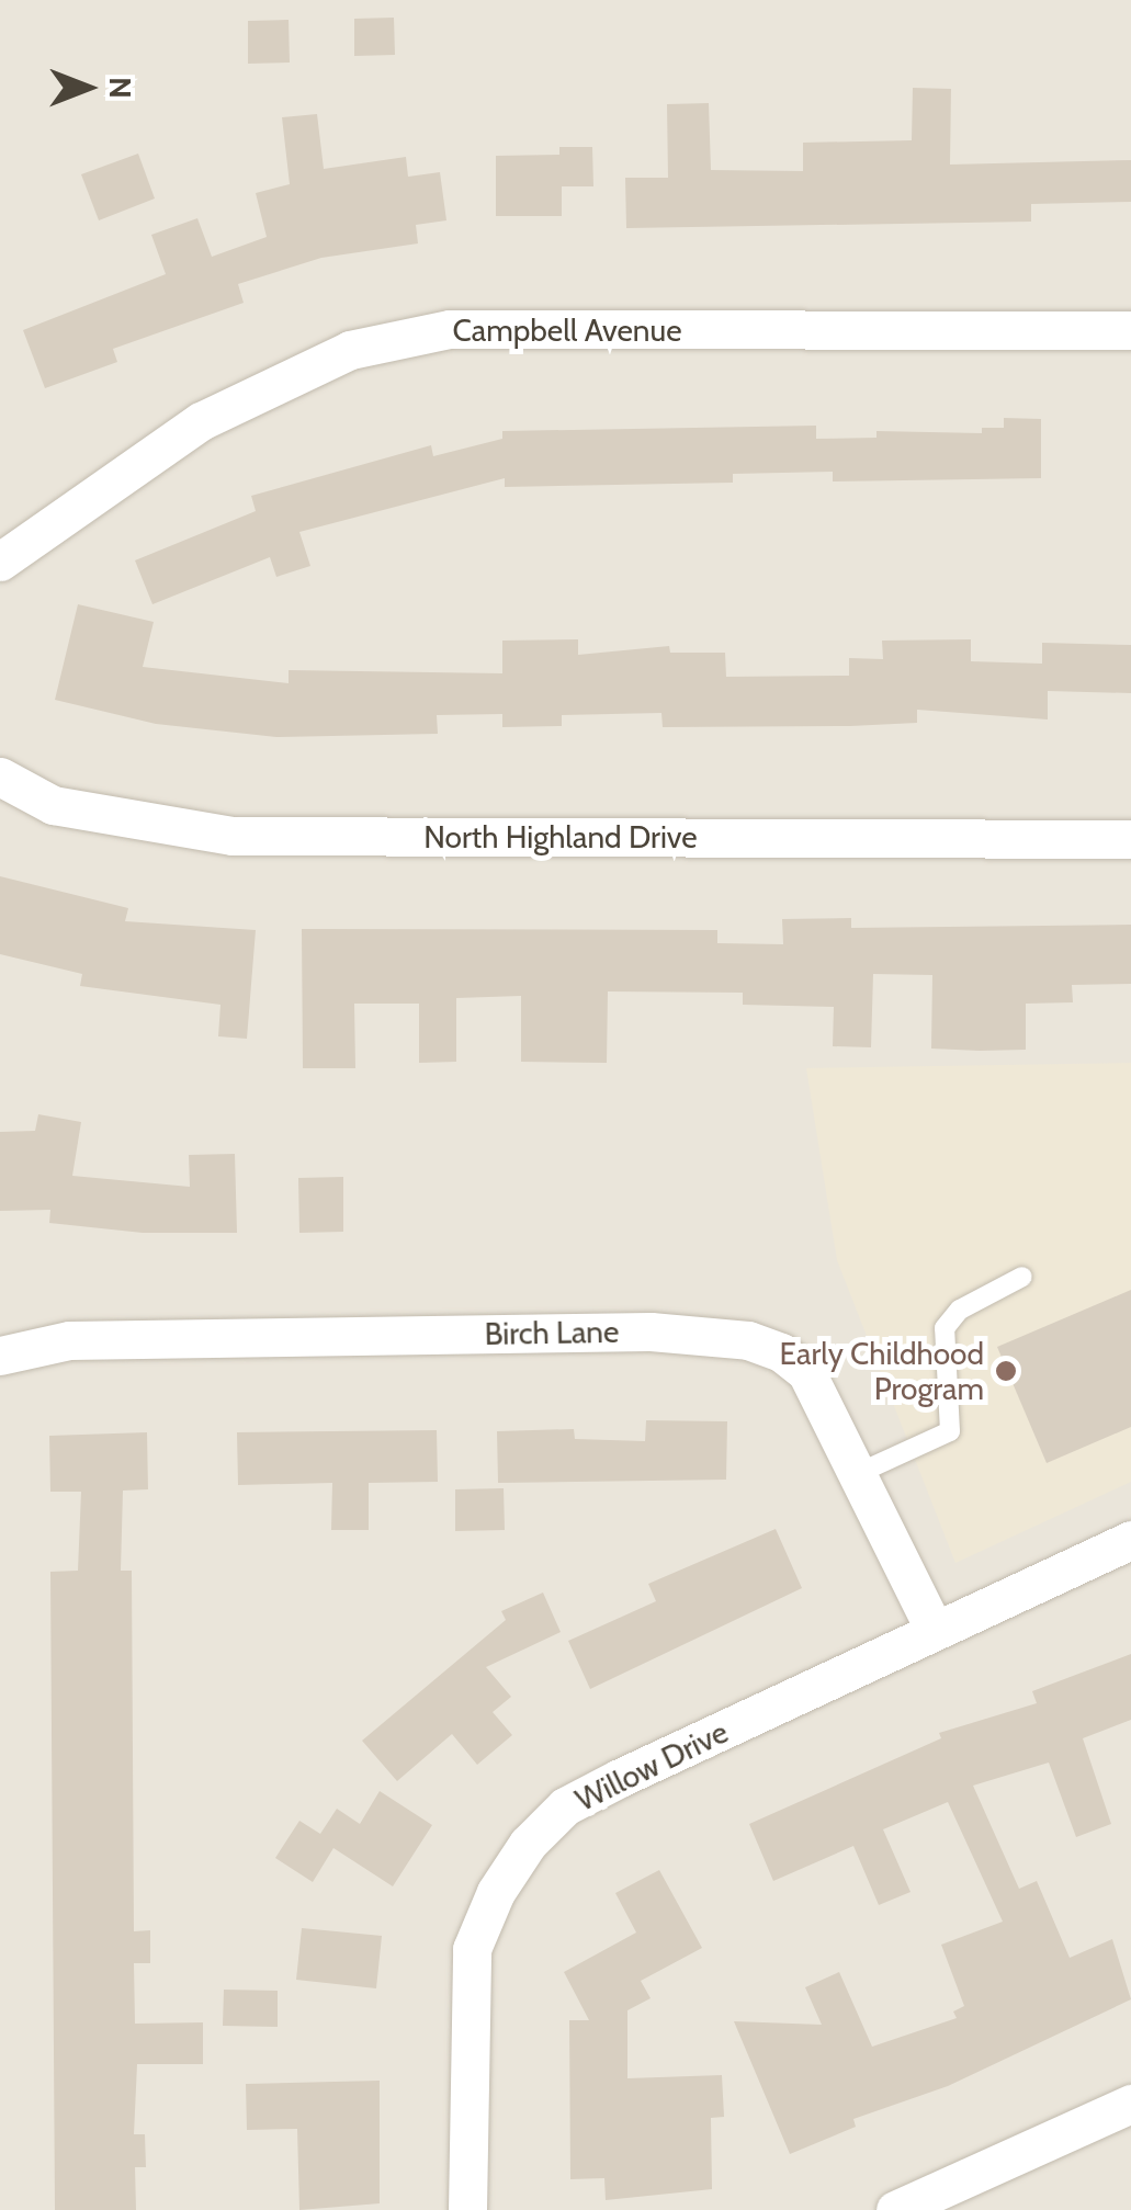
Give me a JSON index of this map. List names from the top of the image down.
{
  "streets": {
    "street": [
      "Campbell Avenue",
      "North Highland Drive",
      "Birch Lane",
      "Willow Drive"
    ]
  },
  "crossings": [
    ["Birch Lane", "Willow Drive"]
  ],
  "places": ["Early Childhood Program"],
  "north": "right"
}
